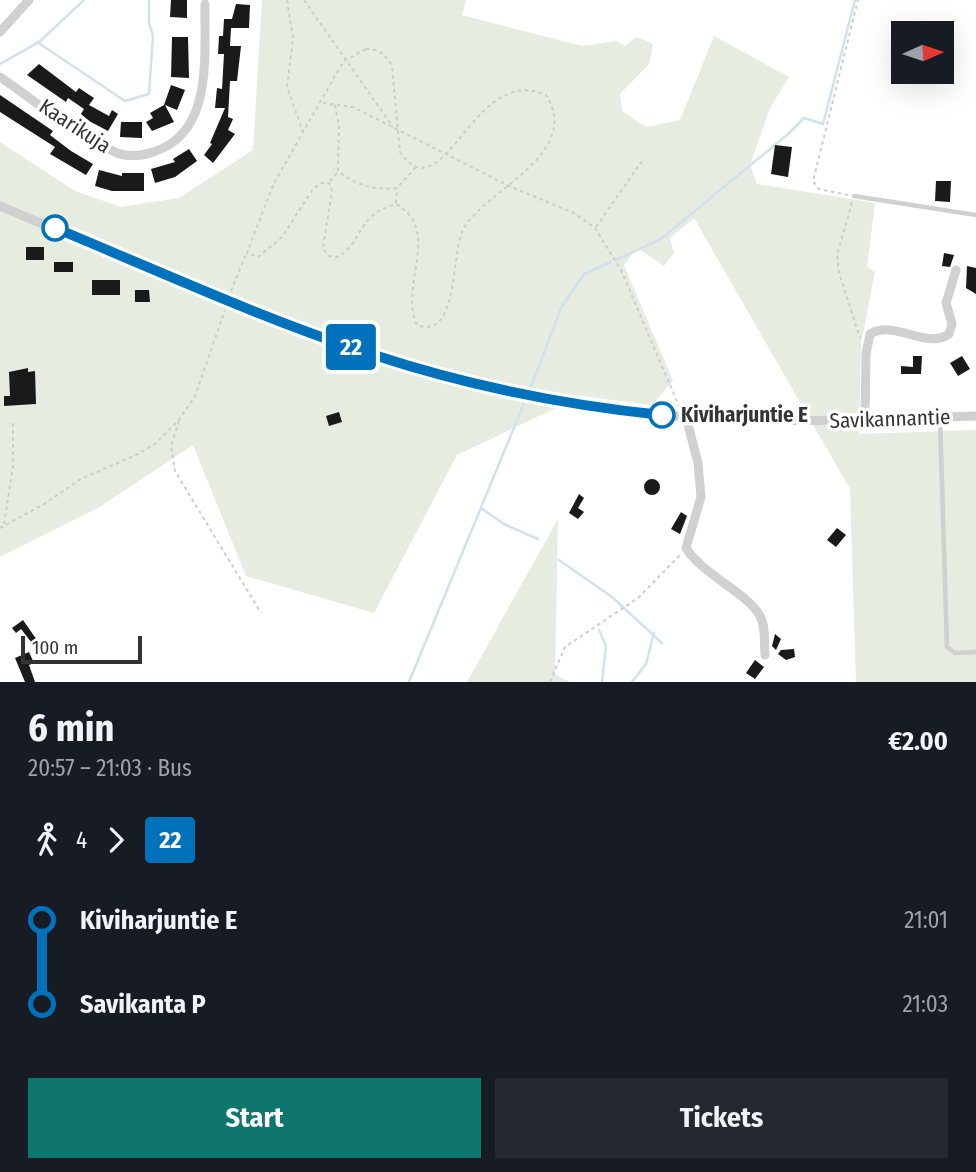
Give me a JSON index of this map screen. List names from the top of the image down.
{
  "streets": {
    "street": ["Kaarikuja", "Savikannantie"]
  },
  "places": ["Kiviharjuntie E"],
  "lines": ["bus line 22"],
  "scale_bar": "100 m",
  "north": "right",
  "page": {
    "on_map": "22",
    "scale": "100 m",
    "heading": ["6 min", "20:57 – 21:03 · Bus", "€2.00"],
    "legs": ["4", "22"],
    "list": [
      {
        "name": "Kiviharjuntie E",
        "value": "21:01"
      },
      {
        "name": "Savikanta P",
        "value": "21:03"
      }
    ],
    "buttons": ["Start", "Tickets"]
  }
}
